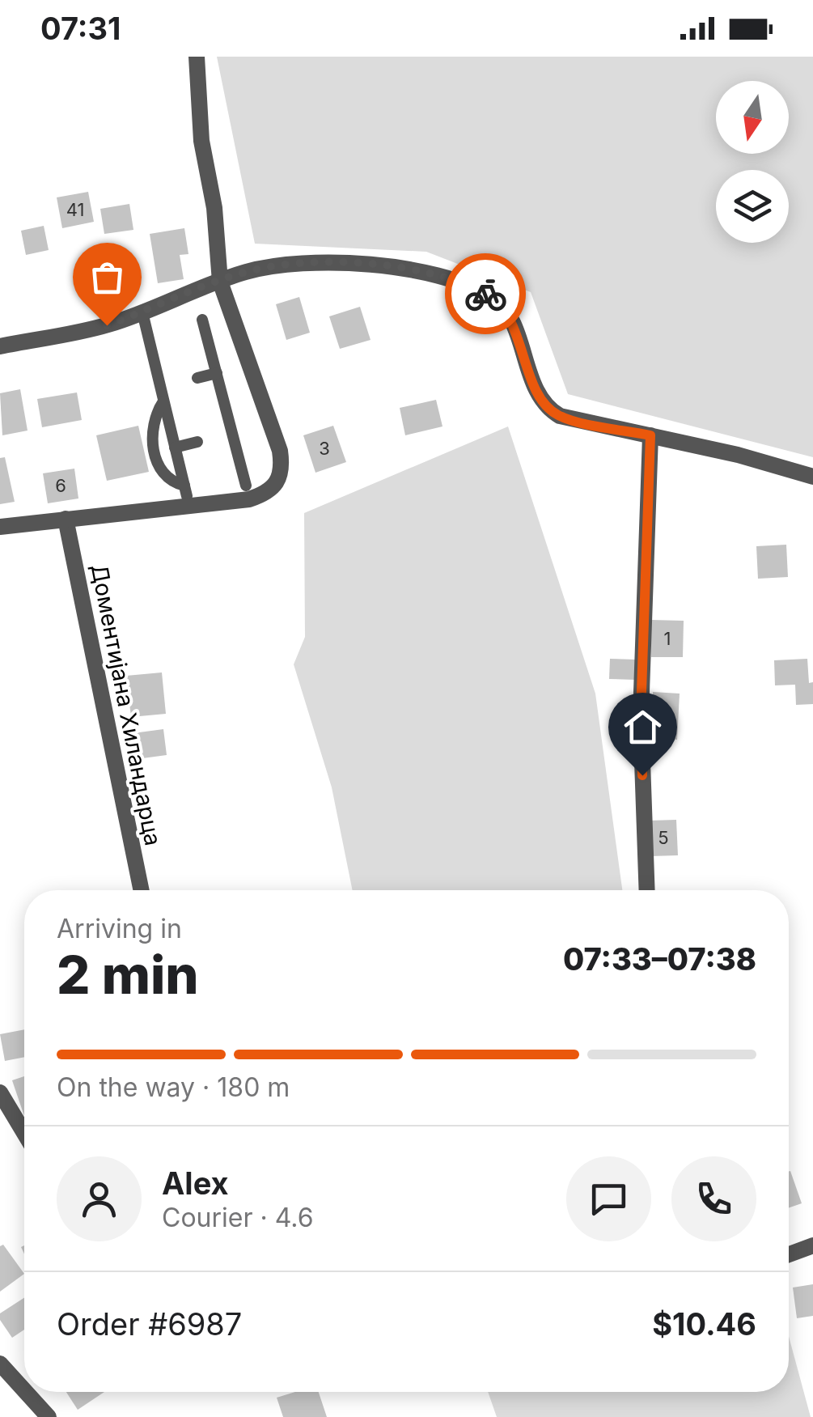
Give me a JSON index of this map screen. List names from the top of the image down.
{
  "streets": {
    "street": ["Доментијана Хиландарца"]
  },
  "house_numbers": [
    "41",
    "3",
    "6",
    "1",
    "5"
  ],
  "north": "bottom",
  "page": {
    "status": "07:31",
    "heading": ["2 min", "Arriving in", "07:33–07:38"],
    "panel": [
      "Alex",
      "Courier · 4.6",
      "Order #6987",
      "$10.46"
    ],
    "bar": "On the way · 180 m"
  }
}
